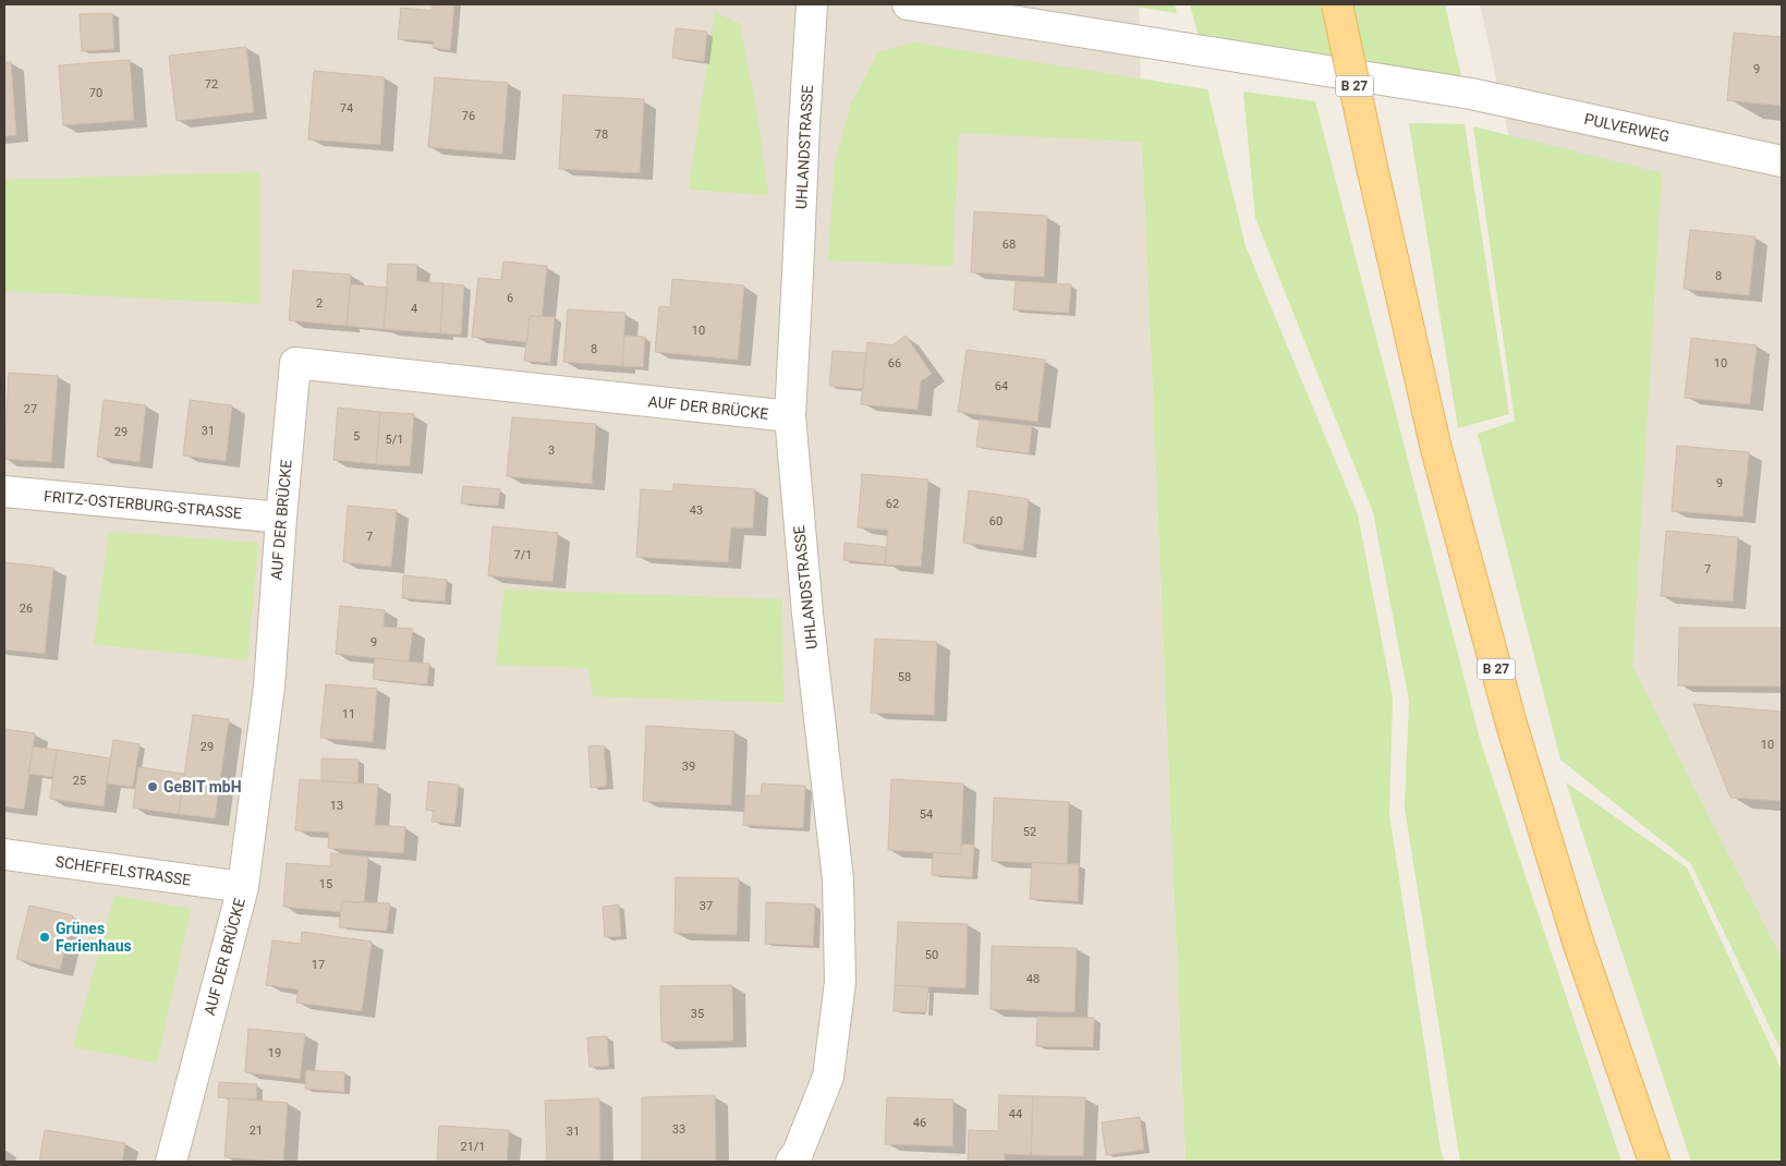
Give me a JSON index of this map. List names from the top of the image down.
{
  "streets": {
    "main road": ["B 27"],
    "street": [
      "PULVERWEG",
      "UHLANDSTRASSE",
      "AUF DER BRÜCKE",
      "FRITZ-OSTERBURG-STRASSE",
      "SCHEFFELSTRASSE"
    ]
  },
  "crossings": [
    ["UHLANDSTRASSE", "AUF DER BRÜCKE"],
    ["AUF DER BRÜCKE", "FRITZ-OSTERBURG-STRASSE"],
    ["AUF DER BRÜCKE", "SCHEFFELSTRASSE"]
  ],
  "places": ["GeBIT mbH", "Grünes Ferienhaus"],
  "house_numbers": [
    "9",
    "72",
    "70",
    "74",
    "76",
    "78",
    "68",
    "8",
    "6",
    "2",
    "4",
    "10",
    "8",
    "66",
    "10",
    "64",
    "27",
    "31",
    "29",
    "5",
    "5/1",
    "3",
    "9",
    "62",
    "43",
    "60",
    "7",
    "7/1",
    "7",
    "26",
    "9",
    "58",
    "11",
    "10",
    "29",
    "39",
    "25",
    "13",
    "54",
    "52",
    "15",
    "37",
    "50",
    "17",
    "48",
    "35",
    "19",
    "44",
    "46",
    "33",
    "21",
    "31",
    "21/1"
  ]
}
